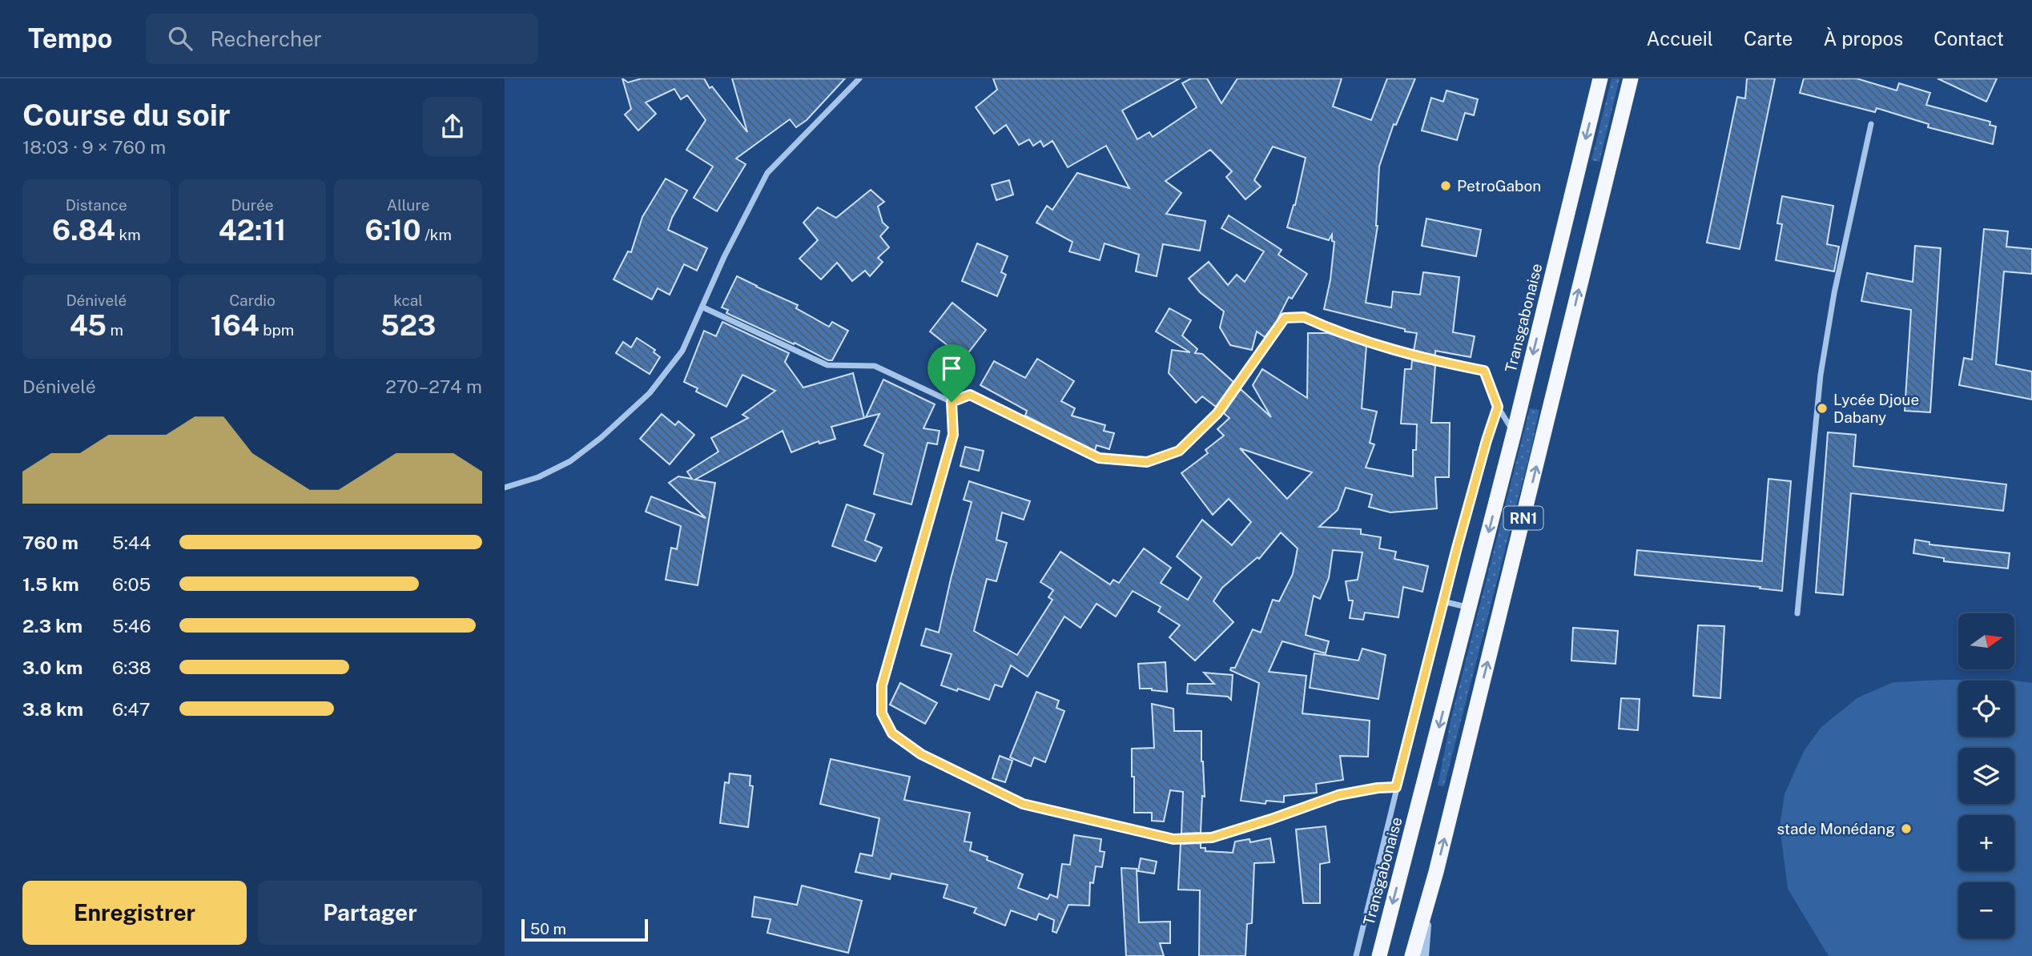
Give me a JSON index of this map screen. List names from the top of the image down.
{
  "streets": {
    "highway": ["Transgabonaise", "RN1"]
  },
  "places": ["PetroGabon", "Lycée Djoue Dabany", "stade Monédang"],
  "scale_bar": "50 m",
  "north": "right",
  "page": {
    "header": "Tempo",
    "search": "Rechercher",
    "nav": [
      "Accueil",
      "Carte",
      "À propos",
      "Contact"
    ],
    "heading": ["Course du soir", "18:03 · 9 × 760 m"],
    "stats": [
      ["Distance", "6.84 km"],
      ["Durée", "42:11"],
      ["Allure", "6:10 /km"],
      ["Dénivelé", "45 m"],
      ["Cardio", "164 bpm"],
      ["kcal", "523"]
    ],
    "chart": ["Dénivelé", "270–274 m"],
    "list": [
      {
        "name": "760 m",
        "note": "5:44"
      },
      {
        "name": "1.5 km",
        "note": "6:05"
      },
      {
        "name": "2.3 km",
        "note": "5:46"
      },
      {
        "name": "3.0 km",
        "note": "6:38"
      },
      {
        "name": "3.8 km",
        "note": "6:47"
      }
    ],
    "map_buttons": ["+", "−"],
    "buttons": ["Enregistrer", "Partager"],
    "scale": "50 m"
  }
}
